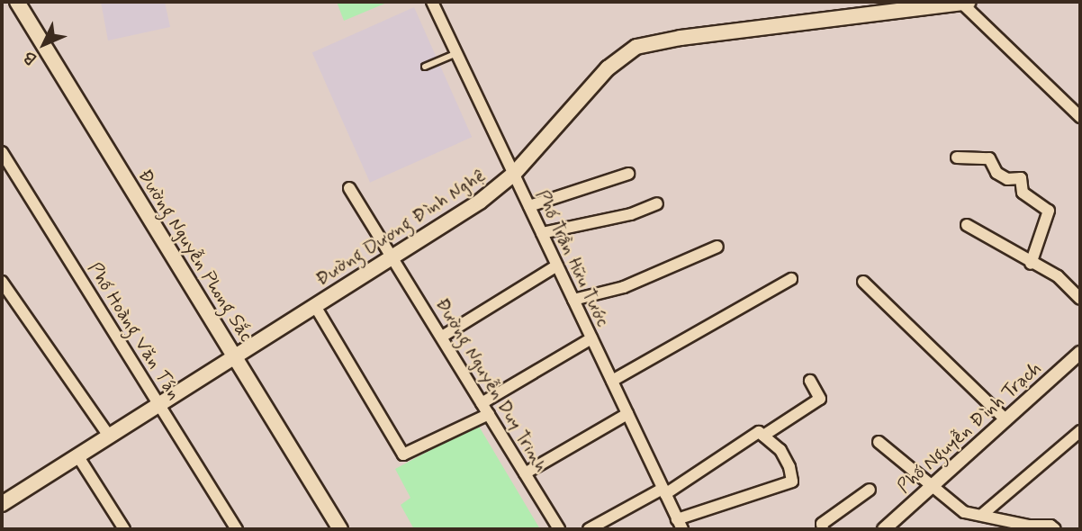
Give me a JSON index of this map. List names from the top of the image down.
{
  "streets": {
    "main road": ["Đường Dương Đình Nghệ", "Đường Nguyễn Phong Sắc"],
    "street": [
      "Phố Trần Hữu Tước",
      "Phố Hoàng Văn Tán",
      "Đường Nguyễn Duy Trinh",
      "Phố Nguyễn Đình Trạch"
    ]
  },
  "crossings": [
    ["Đường Dương Đình Nghệ", "Đường Nguyễn Phong Sắc"],
    ["Đường Dương Đình Nghệ", "Phố Trần Hữu Tước"],
    ["Đường Dương Đình Nghệ", "Phố Hoàng Văn Tán"],
    ["Đường Dương Đình Nghệ", "Đường Nguyễn Duy Trinh"]
  ],
  "north": "bottom left"
}
